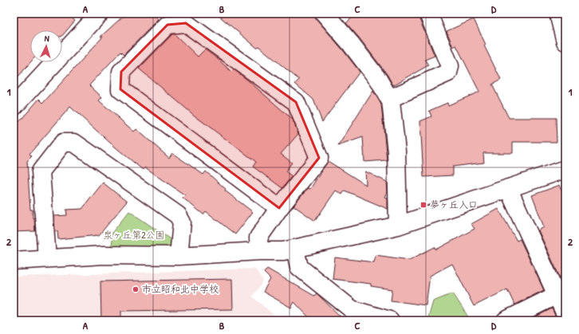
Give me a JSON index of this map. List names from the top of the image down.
{
  "parks": ["泉ヶ丘第2公園"],
  "places": {
    "transit": ["夢ヶ丘入口"],
    "other": ["市立昭和北中学校"]
  },
  "north": "top",
  "grid": {
    "columns": [
      "A",
      "B",
      "C",
      "D"
    ],
    "rows": ["1", "2"]
  }
}
